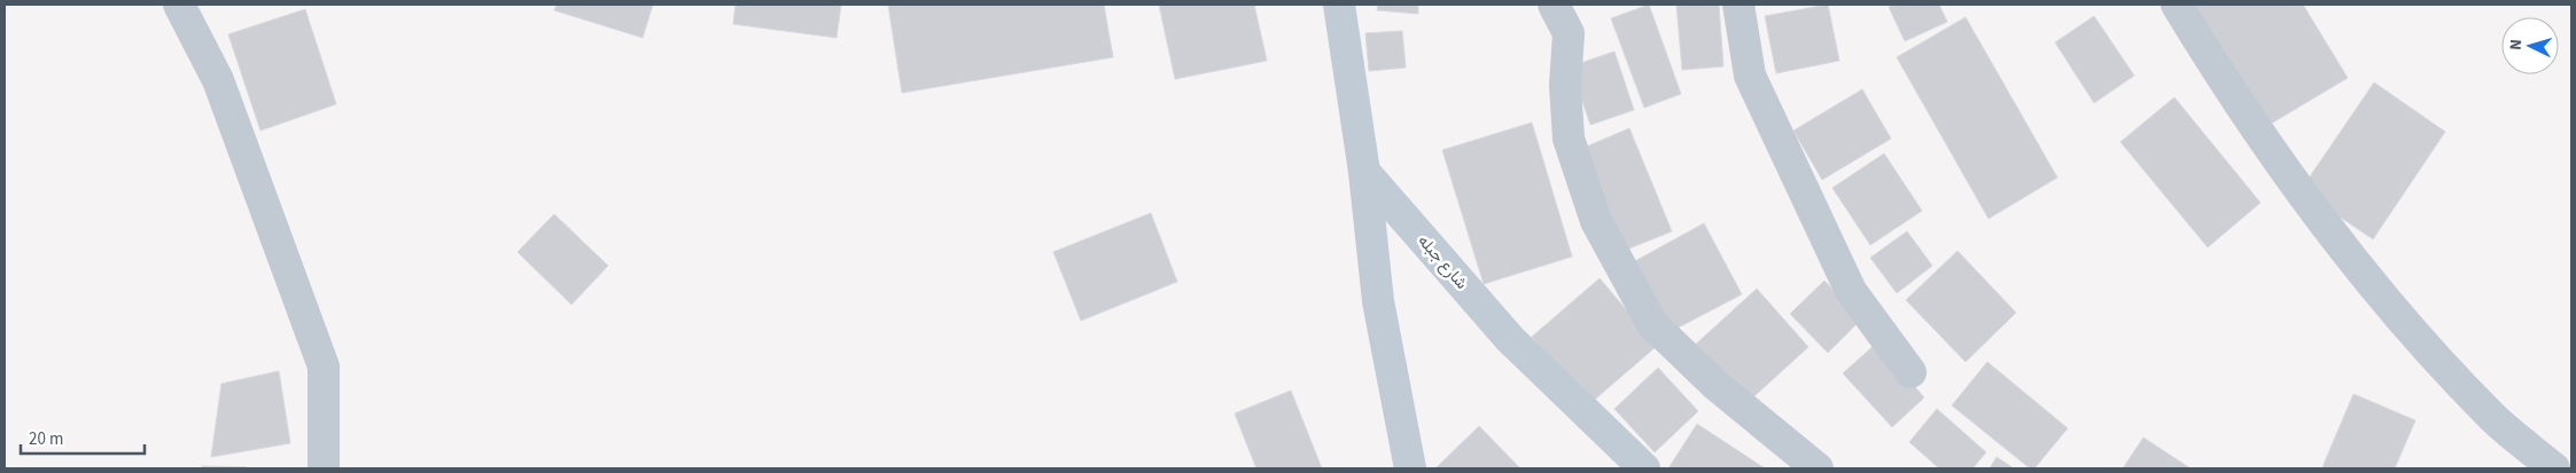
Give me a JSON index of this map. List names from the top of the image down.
{
  "streets": {
    "main road": ["شارع جبله"]
  },
  "scale_bar": "20 m",
  "north": "left"
}
